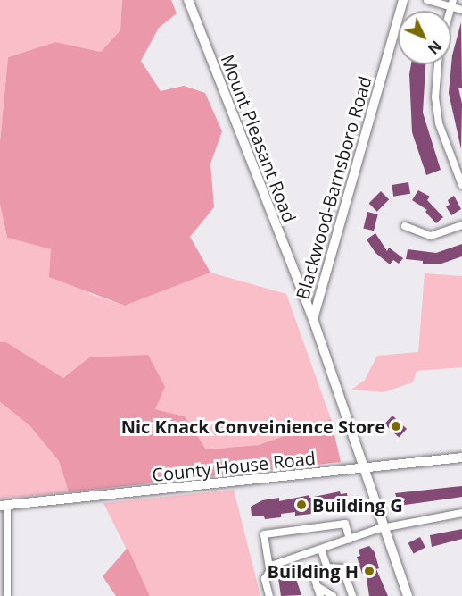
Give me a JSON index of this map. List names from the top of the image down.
{
  "streets": {
    "main road": ["Mount Pleasant Road", "Blackwood-Barnsboro Road", "County House Road"]
  },
  "crossings": [
    ["Mount Pleasant Road", "Blackwood-Barnsboro Road"],
    ["Blackwood-Barnsboro Road", "County House Road"]
  ],
  "places": ["Nic Knack Conveinience Store", "Building G", "Building H"],
  "north": "bottom right"
}
